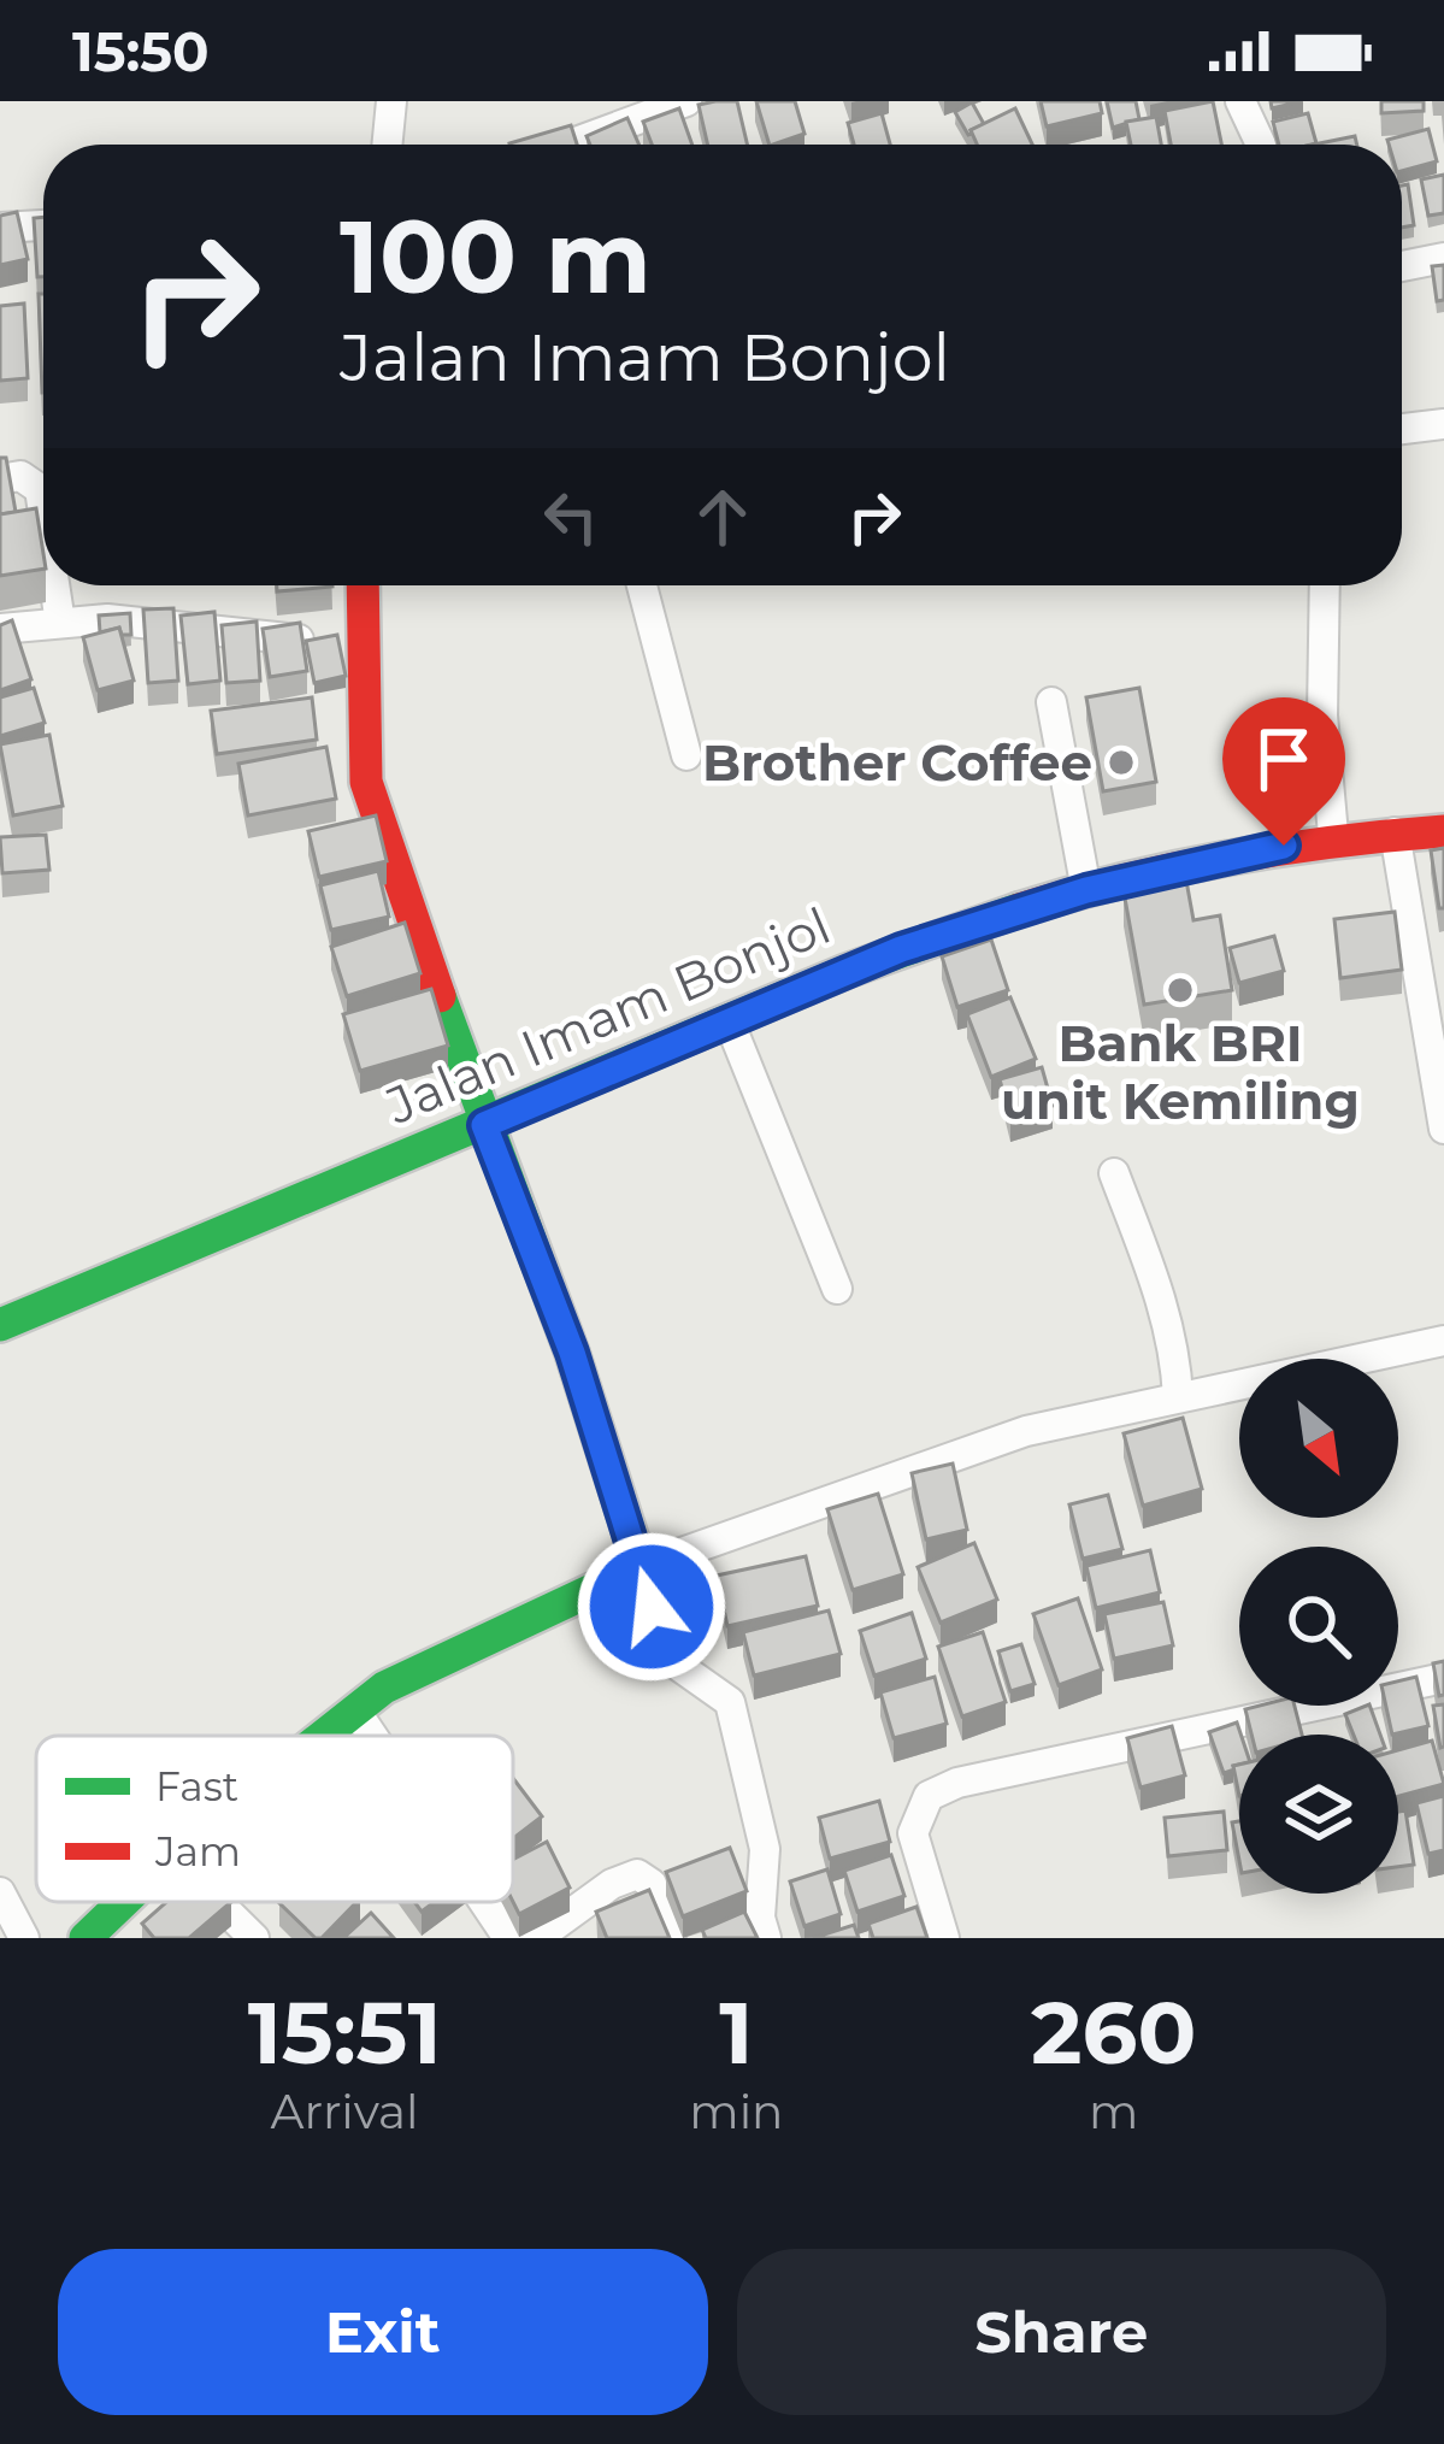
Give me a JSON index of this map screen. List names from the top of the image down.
{
  "streets": {
    "main road": ["Jalan Imam Bonjol"]
  },
  "places": ["Brother Coffee", "Bank BRI unit Kemiling"],
  "legend": ["Fast", "Jam"],
  "north": "bottom right",
  "page": {
    "status": "15:50",
    "turn": ["100 m", "Jalan Imam Bonjol"],
    "eta": [
      "15:51",
      "Arrival",
      "1",
      "min",
      "260",
      "m"
    ],
    "buttons": ["Exit", "Share"]
  }
}
